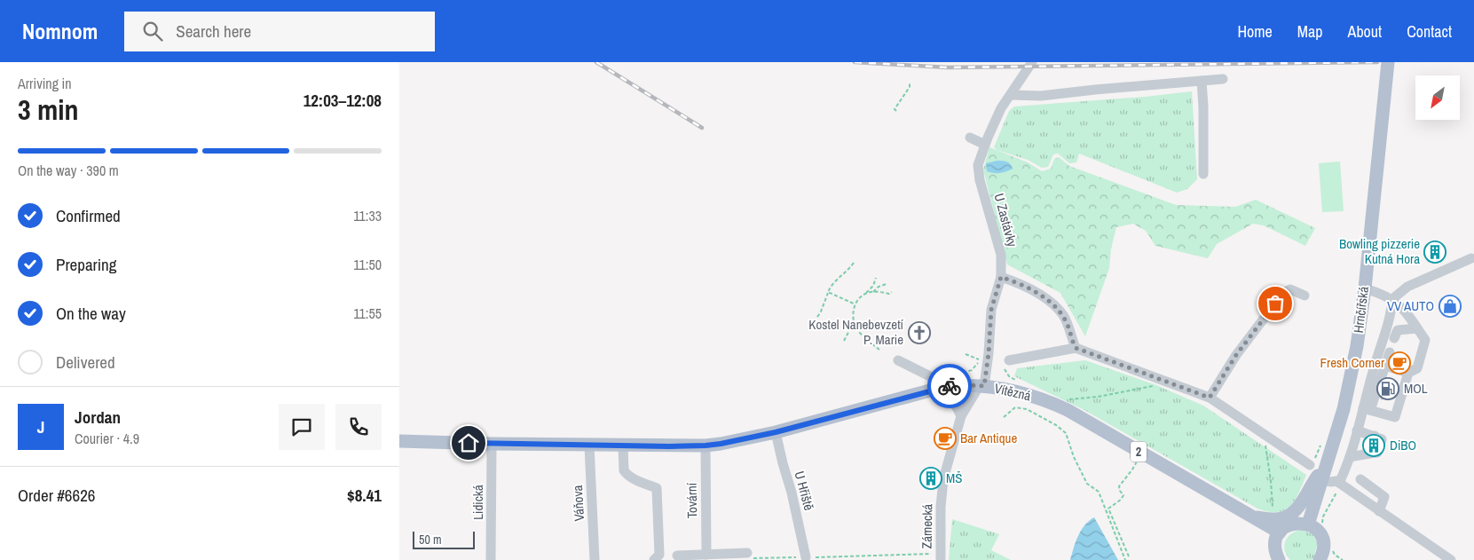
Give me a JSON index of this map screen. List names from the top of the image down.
{
  "streets": {
    "main road": ["Hrnčířská", "Vítězná", "2"],
    "street": [
      "U Zastávky",
      "U Hřiště",
      "Tovární",
      "Lidická",
      "Váňova",
      "Zámecká"
    ]
  },
  "crossings": [
    ["U Zastávky", "Vítězná"],
    ["U Zastávky", "Zámecká"],
    ["Vítězná", "U Hřiště"],
    ["Vítězná", "Tovární"],
    ["Vítězná", "Lidická"],
    ["Vítězná", "Váňova"],
    ["Vítězná", "Zámecká"]
  ],
  "places": {
    "building": ["Bowling pizzerie Kutná Hora", "DiBO", "MŠ"],
    "shop": ["VV AUTO"],
    "church": ["Kostel Nanebevzetí P. Marie"],
    "cafe": ["Fresh Corner", "Bar Antique"],
    "fuel station": ["MOL"]
  },
  "scale_bar": "50 m",
  "north": "bottom left",
  "page": {
    "header": "Nomnom",
    "search": "Search here",
    "nav": [
      "Home",
      "Map",
      "About",
      "Contact"
    ],
    "heading": ["3 min", "Arriving in", "12:03–12:08"],
    "panel": [
      "Jordan",
      "Courier · 4.9",
      "Order #6626",
      "$8.41"
    ],
    "bar": "On the way · 390 m",
    "list": [
      ["Confirmed", "11:33"],
      ["Preparing", "11:50"],
      ["On the way", "11:55"],
      "Delivered"
    ],
    "round": "J",
    "scale": "50 m"
  }
}
